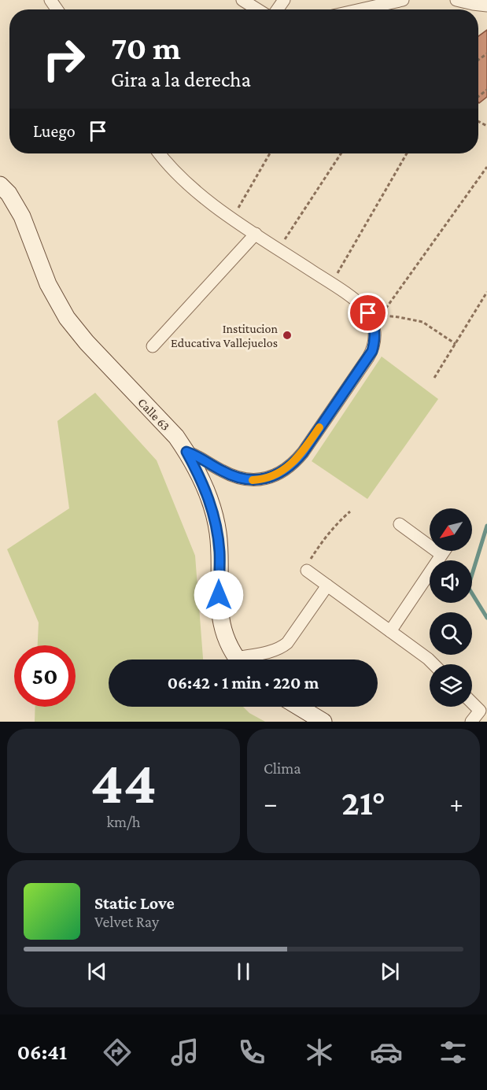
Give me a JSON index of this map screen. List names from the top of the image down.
{
  "streets": {
    "main road": ["Calle 63"]
  },
  "places": ["Institucion Educativa Vallejuelos"],
  "north": "bottom left",
  "page": {
    "turn": ["70 m", "Gira a la derecha"],
    "then": "Luego",
    "limit": "50",
    "trip": "06:42 · 1 min · 220 m",
    "tile": [
      ["44", "km/h"],
      "Clima"
    ],
    "heat": ["−", "21°", "+"],
    "song": ["Static Love", "Velvet Ray"],
    "tabs": "06:41"
  }
}
